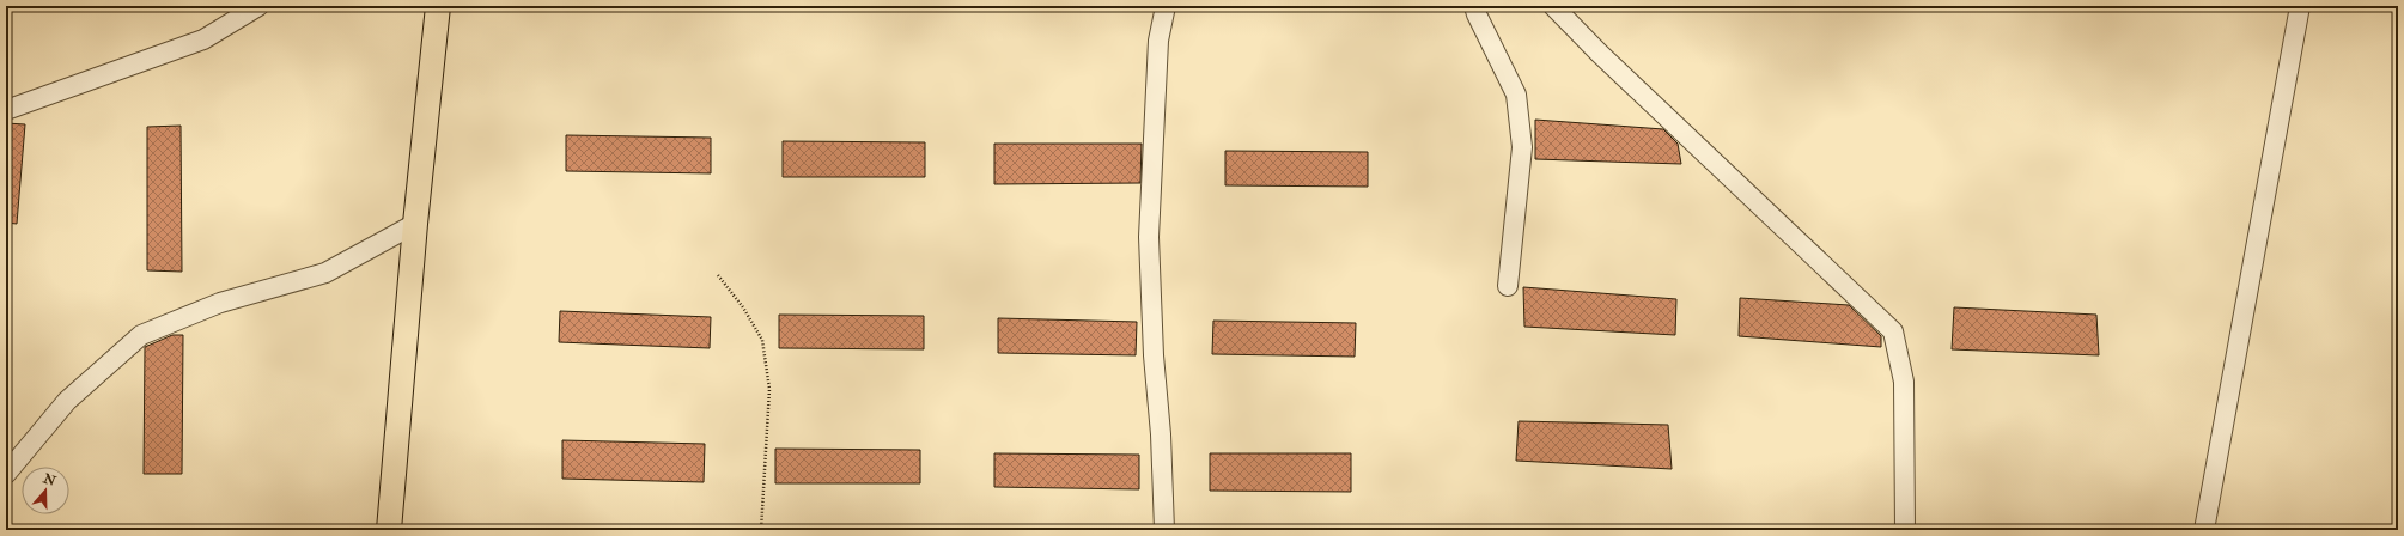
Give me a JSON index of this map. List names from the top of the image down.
{
  "north": "top"
}
